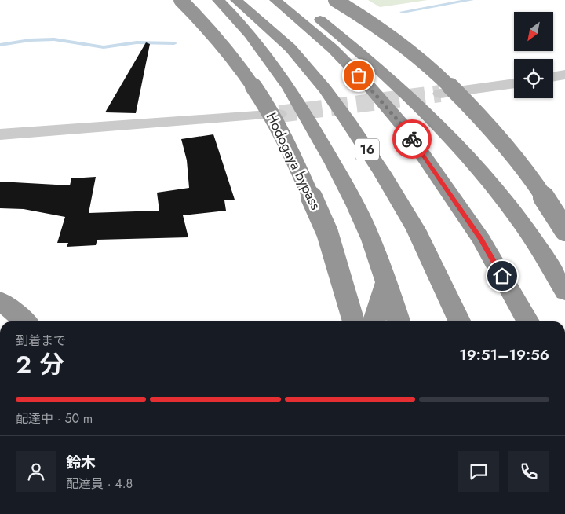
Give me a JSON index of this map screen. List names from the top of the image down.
{
  "streets": {
    "highway": ["16", "Hodogaya bypass"]
  },
  "north": "bottom left",
  "page": {
    "heading": ["2 分", "到着まで", "19:51–19:56"],
    "panel": ["鈴木", "配達員 · 4.8"],
    "bar": "配達中 · 50 m"
  }
}
